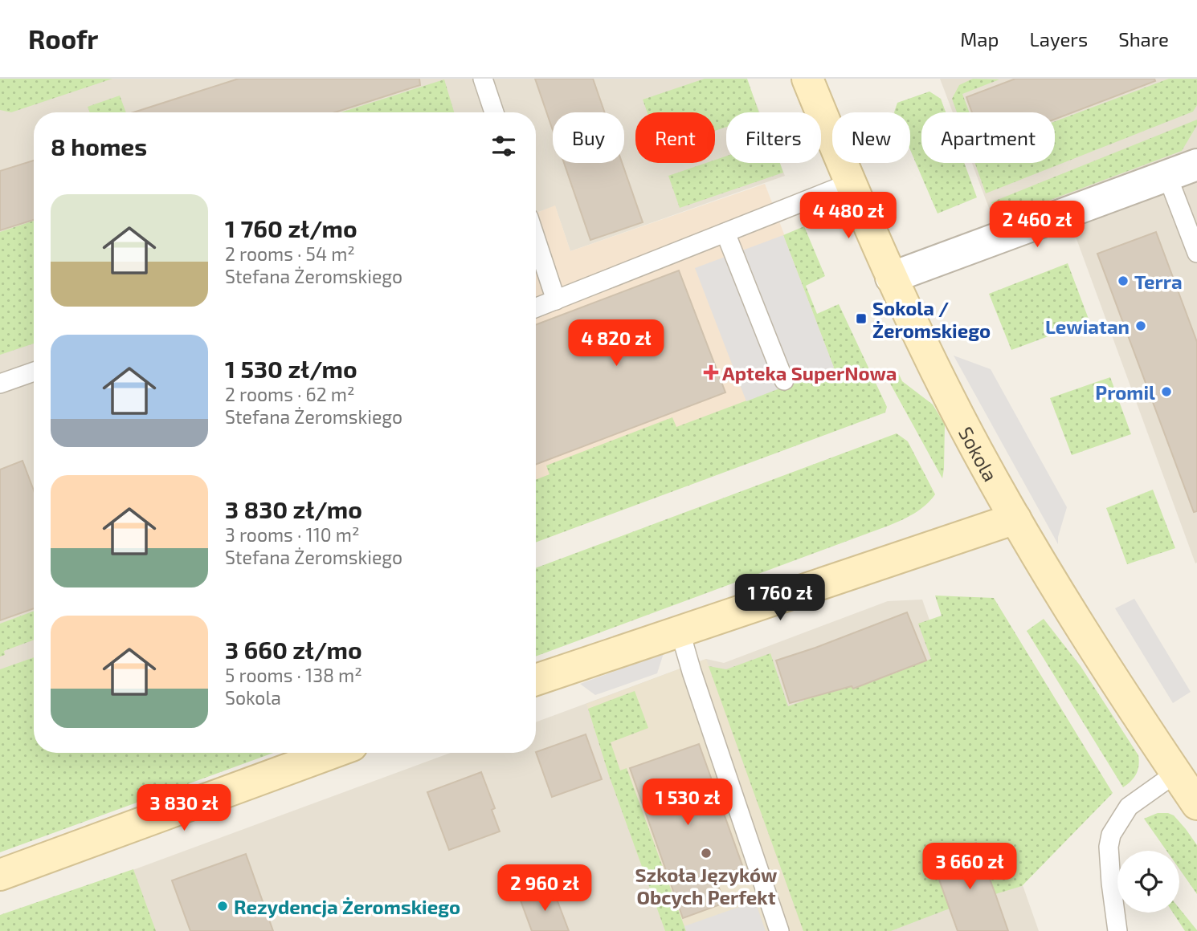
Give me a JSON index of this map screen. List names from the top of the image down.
{
  "streets": {
    "street": ["Sokola"]
  },
  "places": {
    "other": [
      "Terra",
      "Lewiatan",
      "Promil",
      "Szkoła Języków Obcych Perfekt",
      "Rezydencja Żeromskiego"
    ],
    "transit": ["Sokola / Żeromskiego"],
    "health": ["Apteka SuperNowa"]
  },
  "page": {
    "header": "Roofr",
    "nav": ["Map", "Layers", "Share"],
    "chip": [
      "Buy",
      "Rent",
      "Filters",
      "New",
      "Apartment"
    ],
    "heading": "8 homes",
    "list": [
      {
        "name": "1 760 zł/mo",
        "note": "2 rooms · 54 m² · Stefana Żeromskiego"
      },
      {
        "name": "1 530 zł/mo",
        "note": "2 rooms · 62 m² · Stefana Żeromskiego"
      },
      {
        "name": "3 830 zł/mo",
        "note": "3 rooms · 110 m² · Stefana Żeromskiego"
      },
      {
        "name": "3 660 zł/mo",
        "note": "5 rooms · 138 m² · Sokola"
      }
    ],
    "price": [
      "4 480 zł",
      "2 460 zł",
      "4 820 zł",
      "1 760 zł",
      "1 530 zł",
      "3 830 zł",
      "3 660 zł",
      "2 960 zł"
    ]
  }
}
